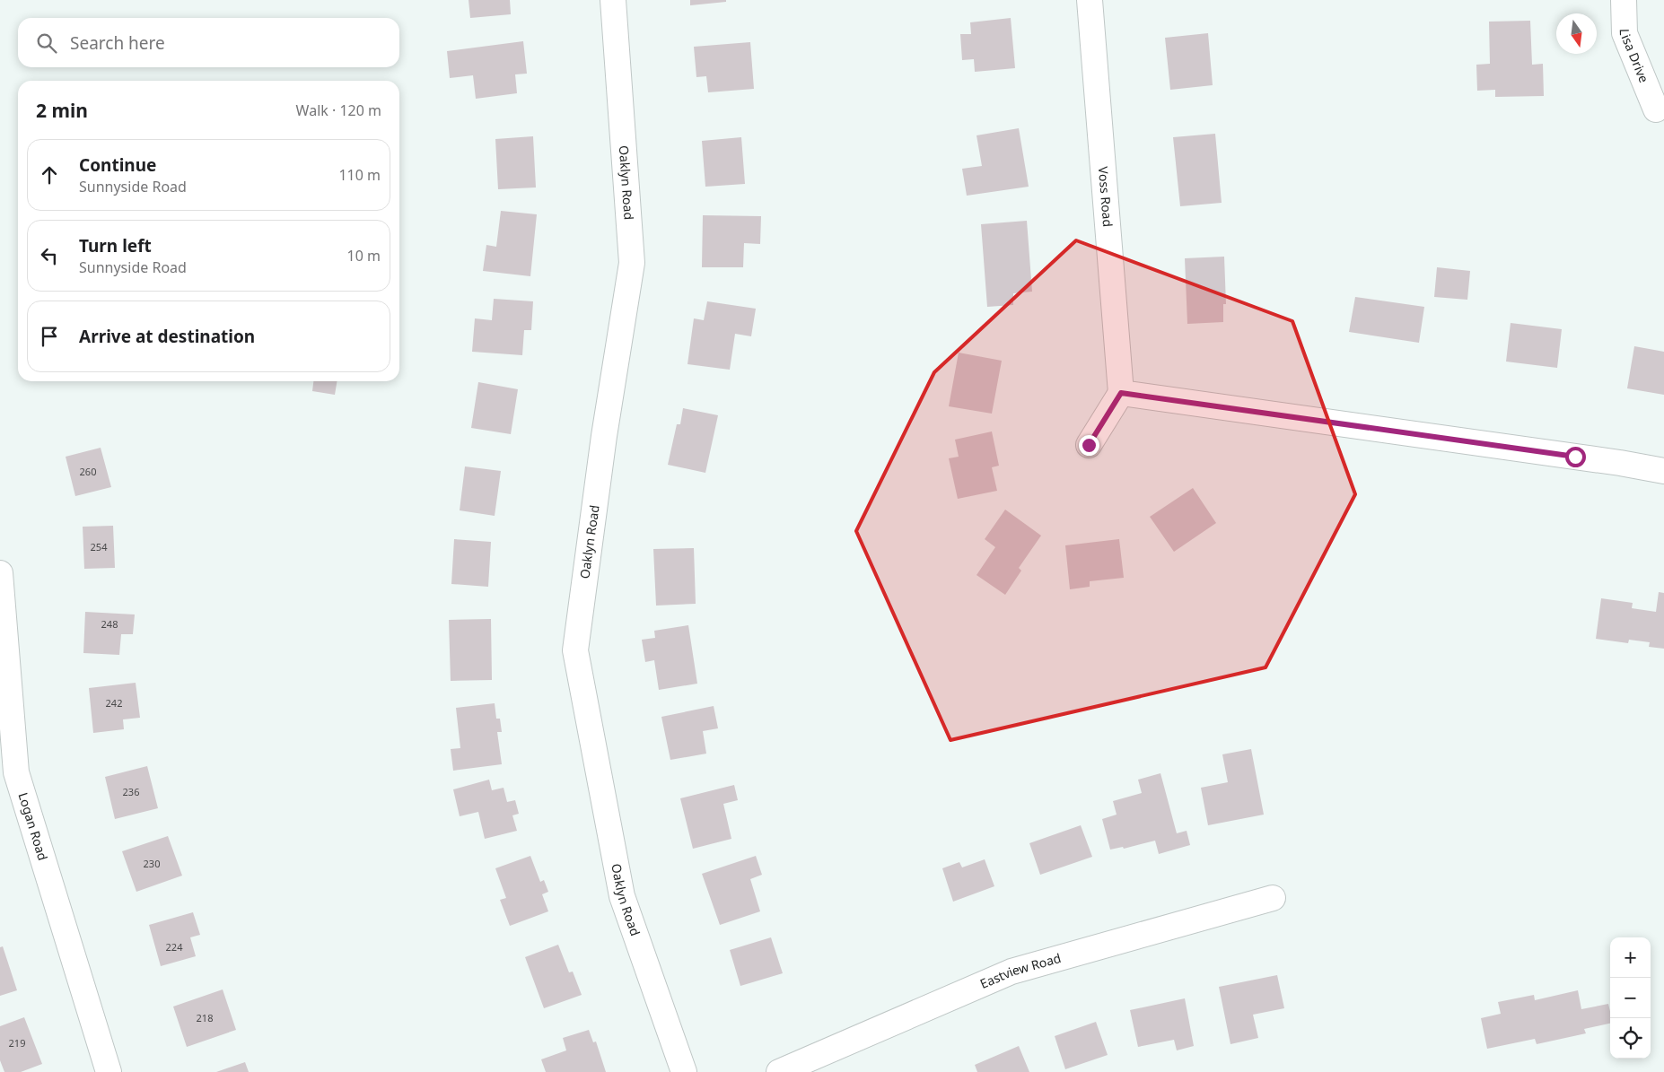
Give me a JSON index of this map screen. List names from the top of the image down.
{
  "streets": {
    "street": [
      "Lisa Drive",
      "Oaklyn Road",
      "Voss Road",
      "Logan Road",
      "Eastview Road"
    ]
  },
  "house_numbers": [
    "260",
    "254",
    "248",
    "242",
    "236",
    "230",
    "224",
    "218",
    "219"
  ],
  "north": "bottom",
  "page": {
    "search": "Search here",
    "heading": ["2 min", "Walk · 120 m"],
    "list": [
      ["Continue", "Sunnyside Road", "110 m"],
      ["Turn left", "Sunnyside Road", "10 m"],
      "Arrive at destination"
    ],
    "map_buttons": ["+", "−"]
  }
}
